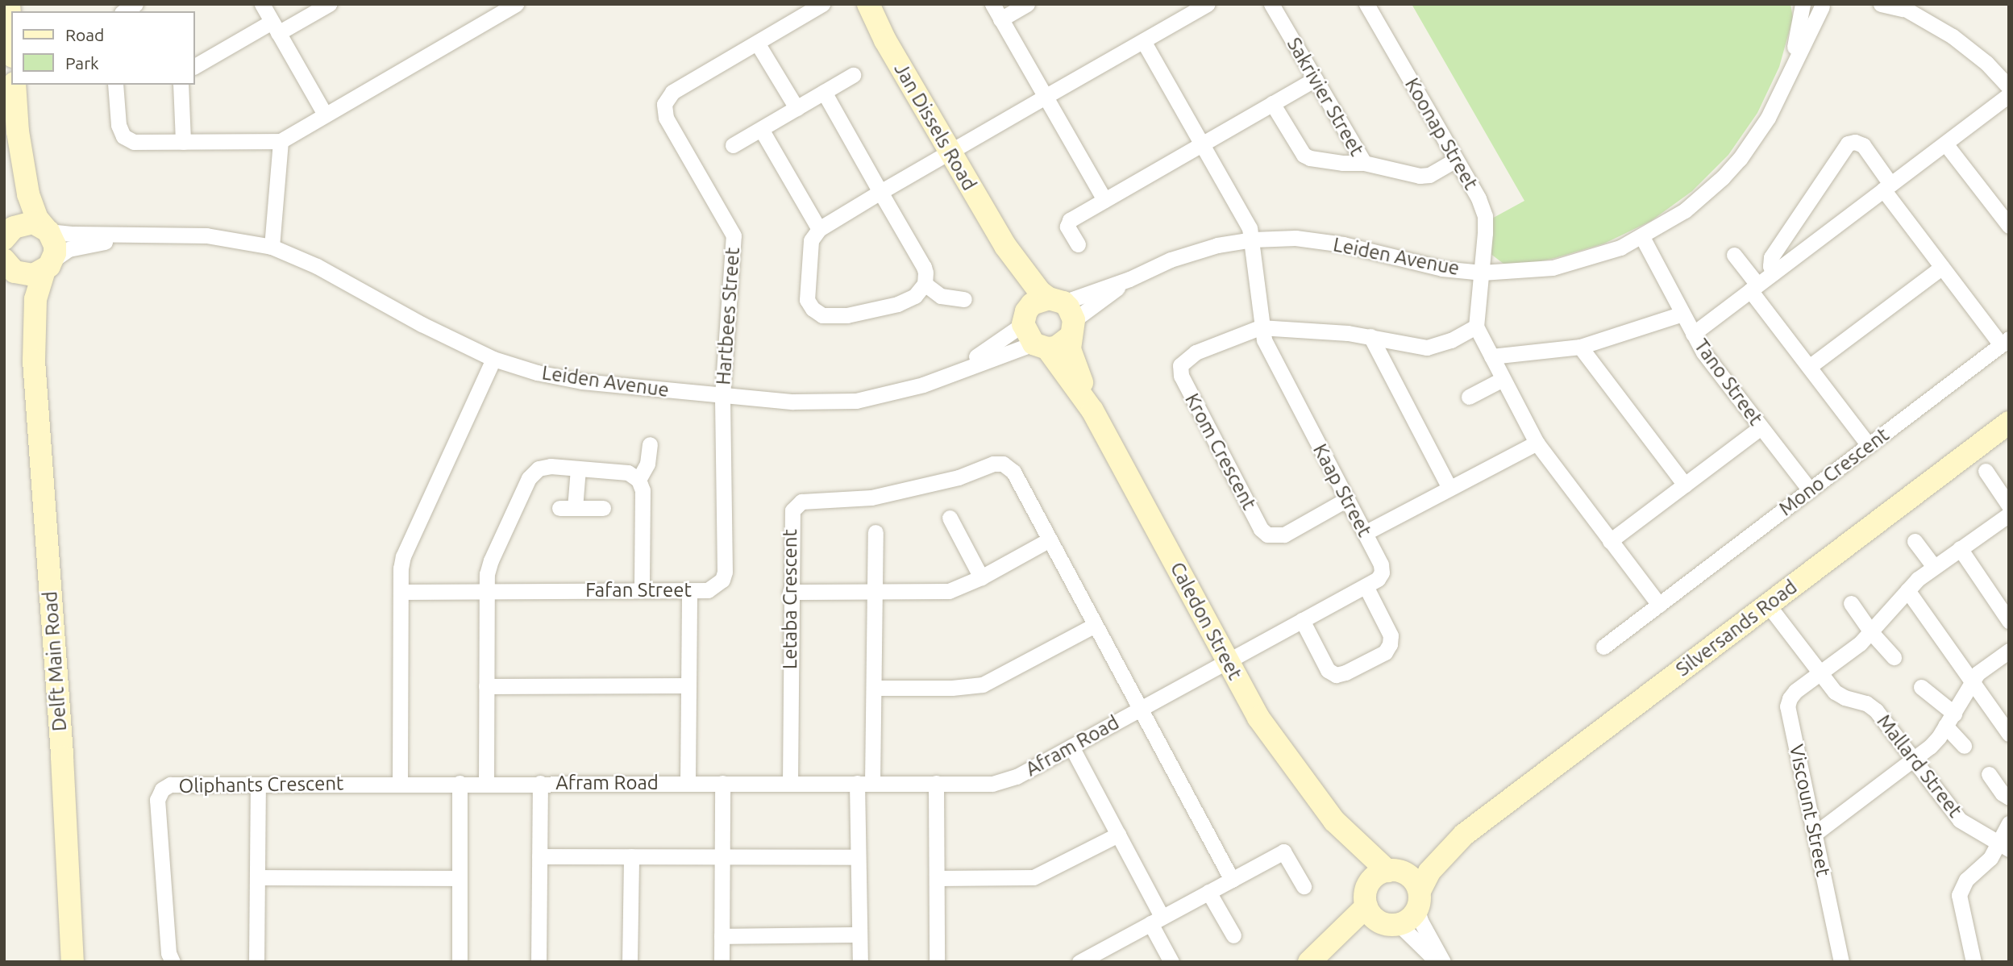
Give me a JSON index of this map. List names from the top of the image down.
{
  "streets": {
    "street": [
      "Sakrivier Street",
      "Jan Dissels Road",
      "Koonap Street",
      "Leiden Avenue",
      "Hartbees Street",
      "Tano Street",
      "Krom Crescent",
      "Mono Crescent",
      "Kaap Street",
      "Fafan Street",
      "Letaba Crescent",
      "Caledon Street",
      "Silversands Road",
      "Delft Main Road",
      "Afram Road",
      "Mallard Street",
      "Oliphants Crescent",
      "Viscount Street"
    ]
  },
  "crossings": [
    ["Sakrivier Street", "Koonap Street"],
    ["Jan Dissels Road", "Leiden Avenue"],
    ["Jan Dissels Road", "Caledon Street"],
    ["Koonap Street", "Leiden Avenue"],
    ["Leiden Avenue", "Hartbees Street"],
    ["Leiden Avenue", "Tano Street"],
    ["Leiden Avenue", "Kaap Street"],
    ["Leiden Avenue", "Fafan Street"],
    ["Leiden Avenue", "Caledon Street"],
    ["Leiden Avenue", "Delft Main Road"],
    ["Hartbees Street", "Fafan Street"],
    ["Tano Street", "Mono Crescent"],
    ["Krom Crescent", "Kaap Street"],
    ["Kaap Street", "Caledon Street"],
    ["Kaap Street", "Afram Road"],
    ["Letaba Crescent", "Afram Road"],
    ["Caledon Street", "Silversands Road"],
    ["Caledon Street", "Afram Road"],
    ["Silversands Road", "Mallard Street"],
    ["Afram Road", "Oliphants Crescent"],
    ["Mallard Street", "Viscount Street"]
  ],
  "legend": ["Road", "Park"]
}
